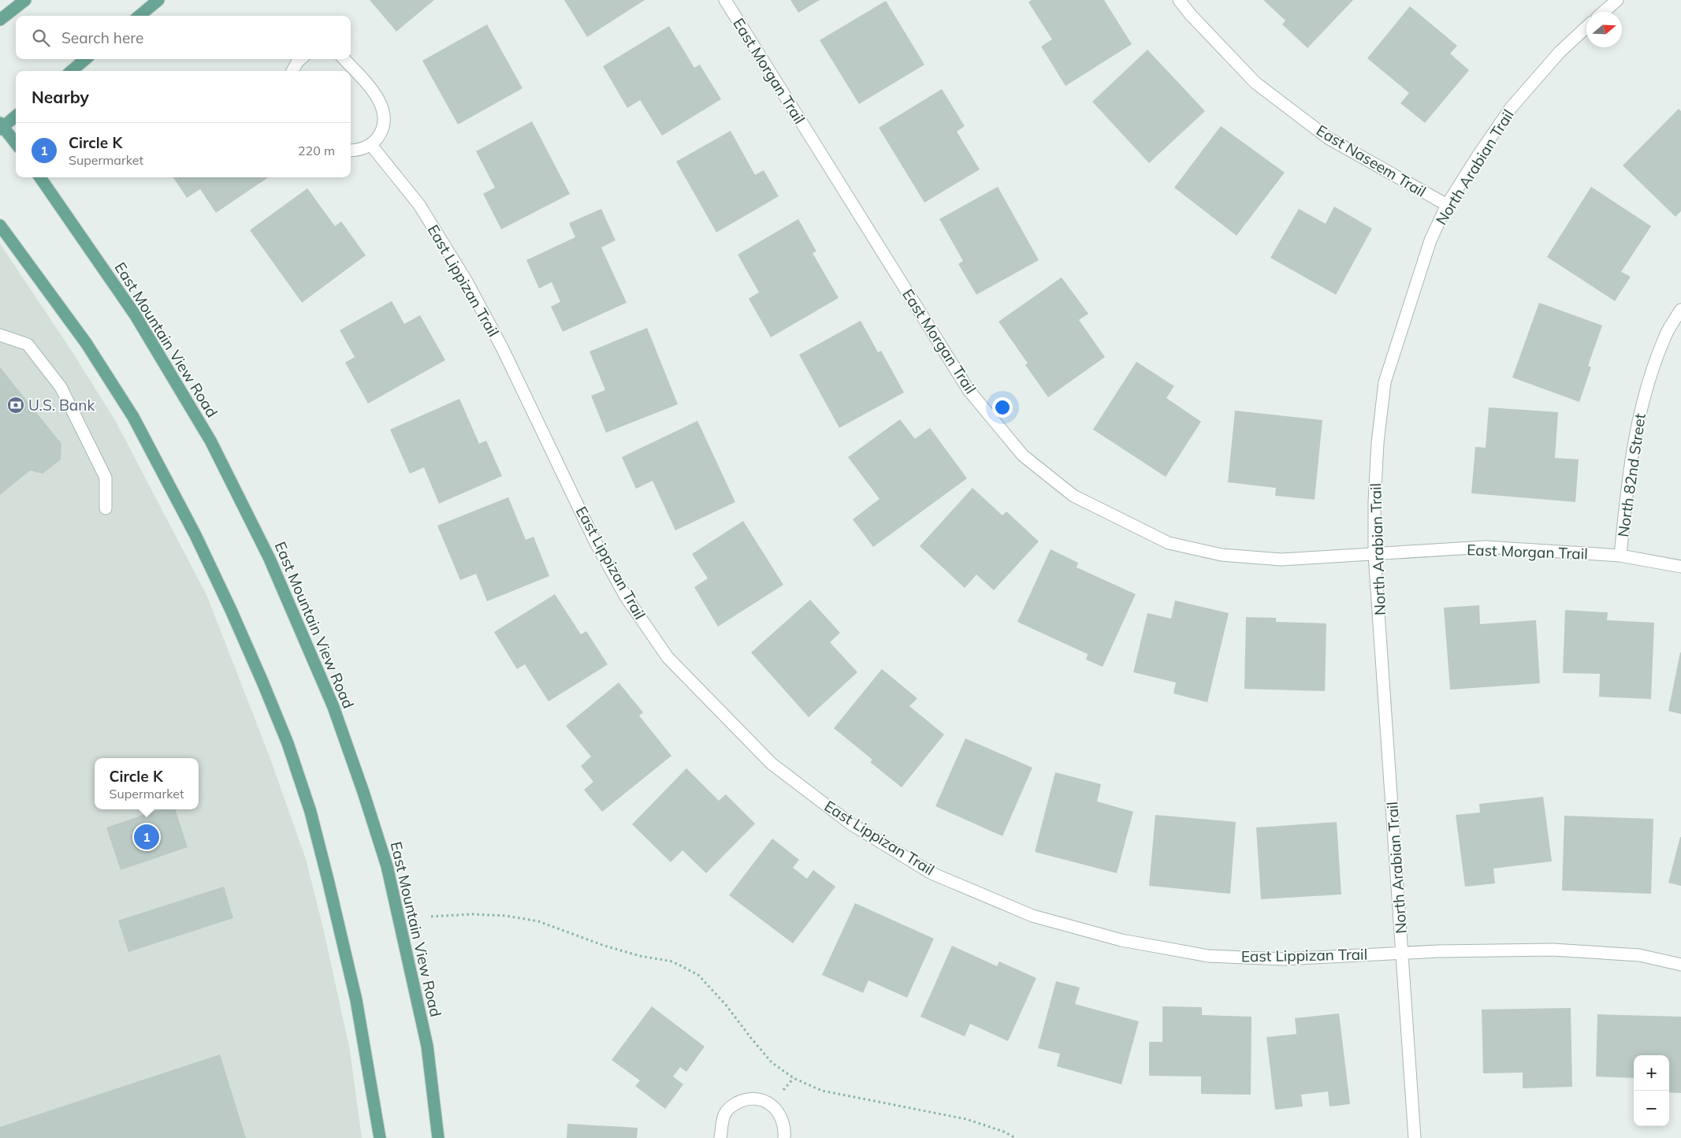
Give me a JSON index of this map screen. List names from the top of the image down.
{
  "streets": {
    "main road": ["East Mountain View Road"],
    "street": [
      "East Morgan Trail",
      "East Naseem Trail",
      "North Arabian Trail",
      "East Lippizan Trail",
      "North 82nd Street"
    ]
  },
  "crossings": [
    ["East Morgan Trail", "North Arabian Trail"],
    ["East Morgan Trail", "North 82nd Street"],
    ["East Naseem Trail", "North Arabian Trail"],
    ["North Arabian Trail", "East Lippizan Trail"]
  ],
  "places": {
    "bank": ["U.S. Bank"]
  },
  "north": "right",
  "page": {
    "search": "Search here",
    "heading": "Nearby",
    "list": [
      {
        "mark": "1",
        "name": "Circle K",
        "note": "Supermarket",
        "value": "220 m"
      }
    ],
    "popup": ["Circle K", "Supermarket"],
    "pins": "1",
    "map_buttons": ["+", "−"]
  }
}
